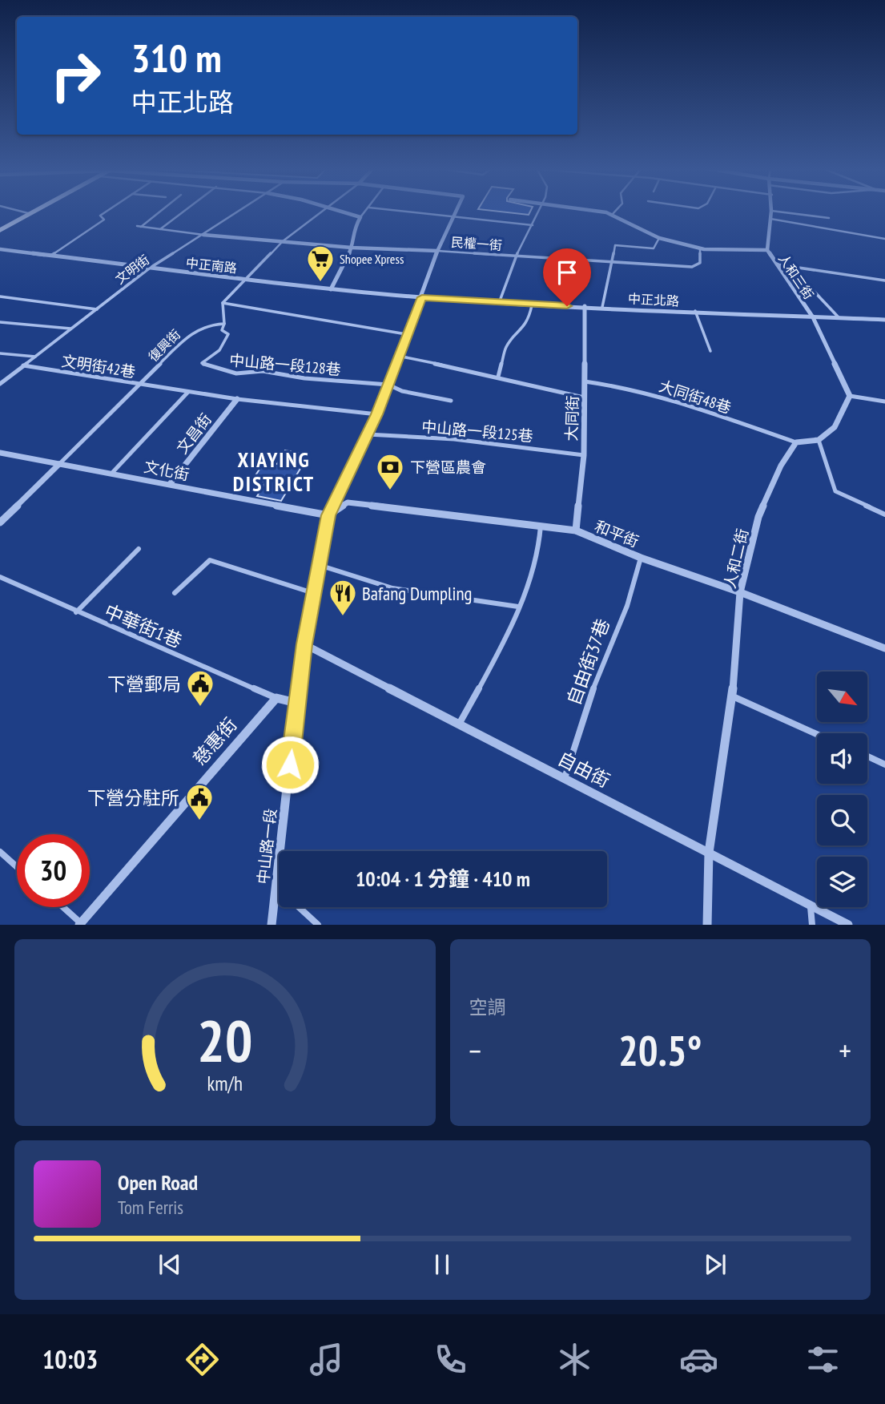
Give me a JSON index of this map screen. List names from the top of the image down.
{
  "streets": {
    "street": [
      "民權一街",
      "中正南路",
      "人和三街",
      "中正北路",
      "大同街",
      "文昌街",
      "文化街",
      "和平街",
      "人和二街",
      "慈惠街",
      "自由街",
      "中山路一段"
    ],
    "lane": [
      "文明街",
      "復興街",
      "中山路一段128巷",
      "文明街42巷",
      "大同街48巷",
      "中山路一段125巷",
      "中華街1巷",
      "自由街37巷"
    ]
  },
  "crossings": [
    ["民權一街", "文明街"],
    ["民權一街", "中山路一段"],
    ["中正南路", "文明街"],
    ["中正南路", "中正北路"],
    ["中正南路", "中山路一段"],
    ["文明街", "文明街42巷"],
    ["人和三街", "中正北路"],
    ["中正北路", "大同街"],
    ["中正北路", "中山路一段"],
    ["復興街", "中山路一段128巷"],
    ["復興街", "文明街42巷"],
    ["復興街", "文化街"],
    ["中山路一段128巷", "中山路一段"],
    ["文明街42巷", "文昌街"],
    ["文明街42巷", "中山路一段"],
    ["大同街48巷", "大同街"],
    ["大同街48巷", "人和二街"],
    ["大同街", "中山路一段125巷"],
    ["大同街", "和平街"],
    ["中山路一段125巷", "中山路一段"],
    ["文昌街", "文化街"],
    ["文化街", "和平街"],
    ["文化街", "中山路一段"],
    ["和平街", "人和二街"],
    ["和平街", "自由街37巷"],
    ["和平街", "中山路一段"],
    ["人和二街", "自由街"],
    ["中華街1巷", "慈惠街"],
    ["自由街37巷", "自由街"],
    ["自由街", "中山路一段"]
  ],
  "districts": ["XIAYING DISTRICT"],
  "places": {
    "supermarket": ["Shopee Xpress"],
    "bank": ["下營區農會"],
    "restaurant": ["Bafang Dumpling"],
    "public building": ["下營郵局", "下營分駐所"]
  },
  "north": "bottom right",
  "page": {
    "turn": ["310 m", "中正北路"],
    "limit": "30",
    "trip": "10:04 · 1 分鐘 · 410 m",
    "tile": "空調",
    "heat": ["−", "20.5°", "+"],
    "song": ["Open Road", "Tom Ferris"],
    "tabs": "10:03",
    "gauge": ["20", "km/h"]
  }
}
